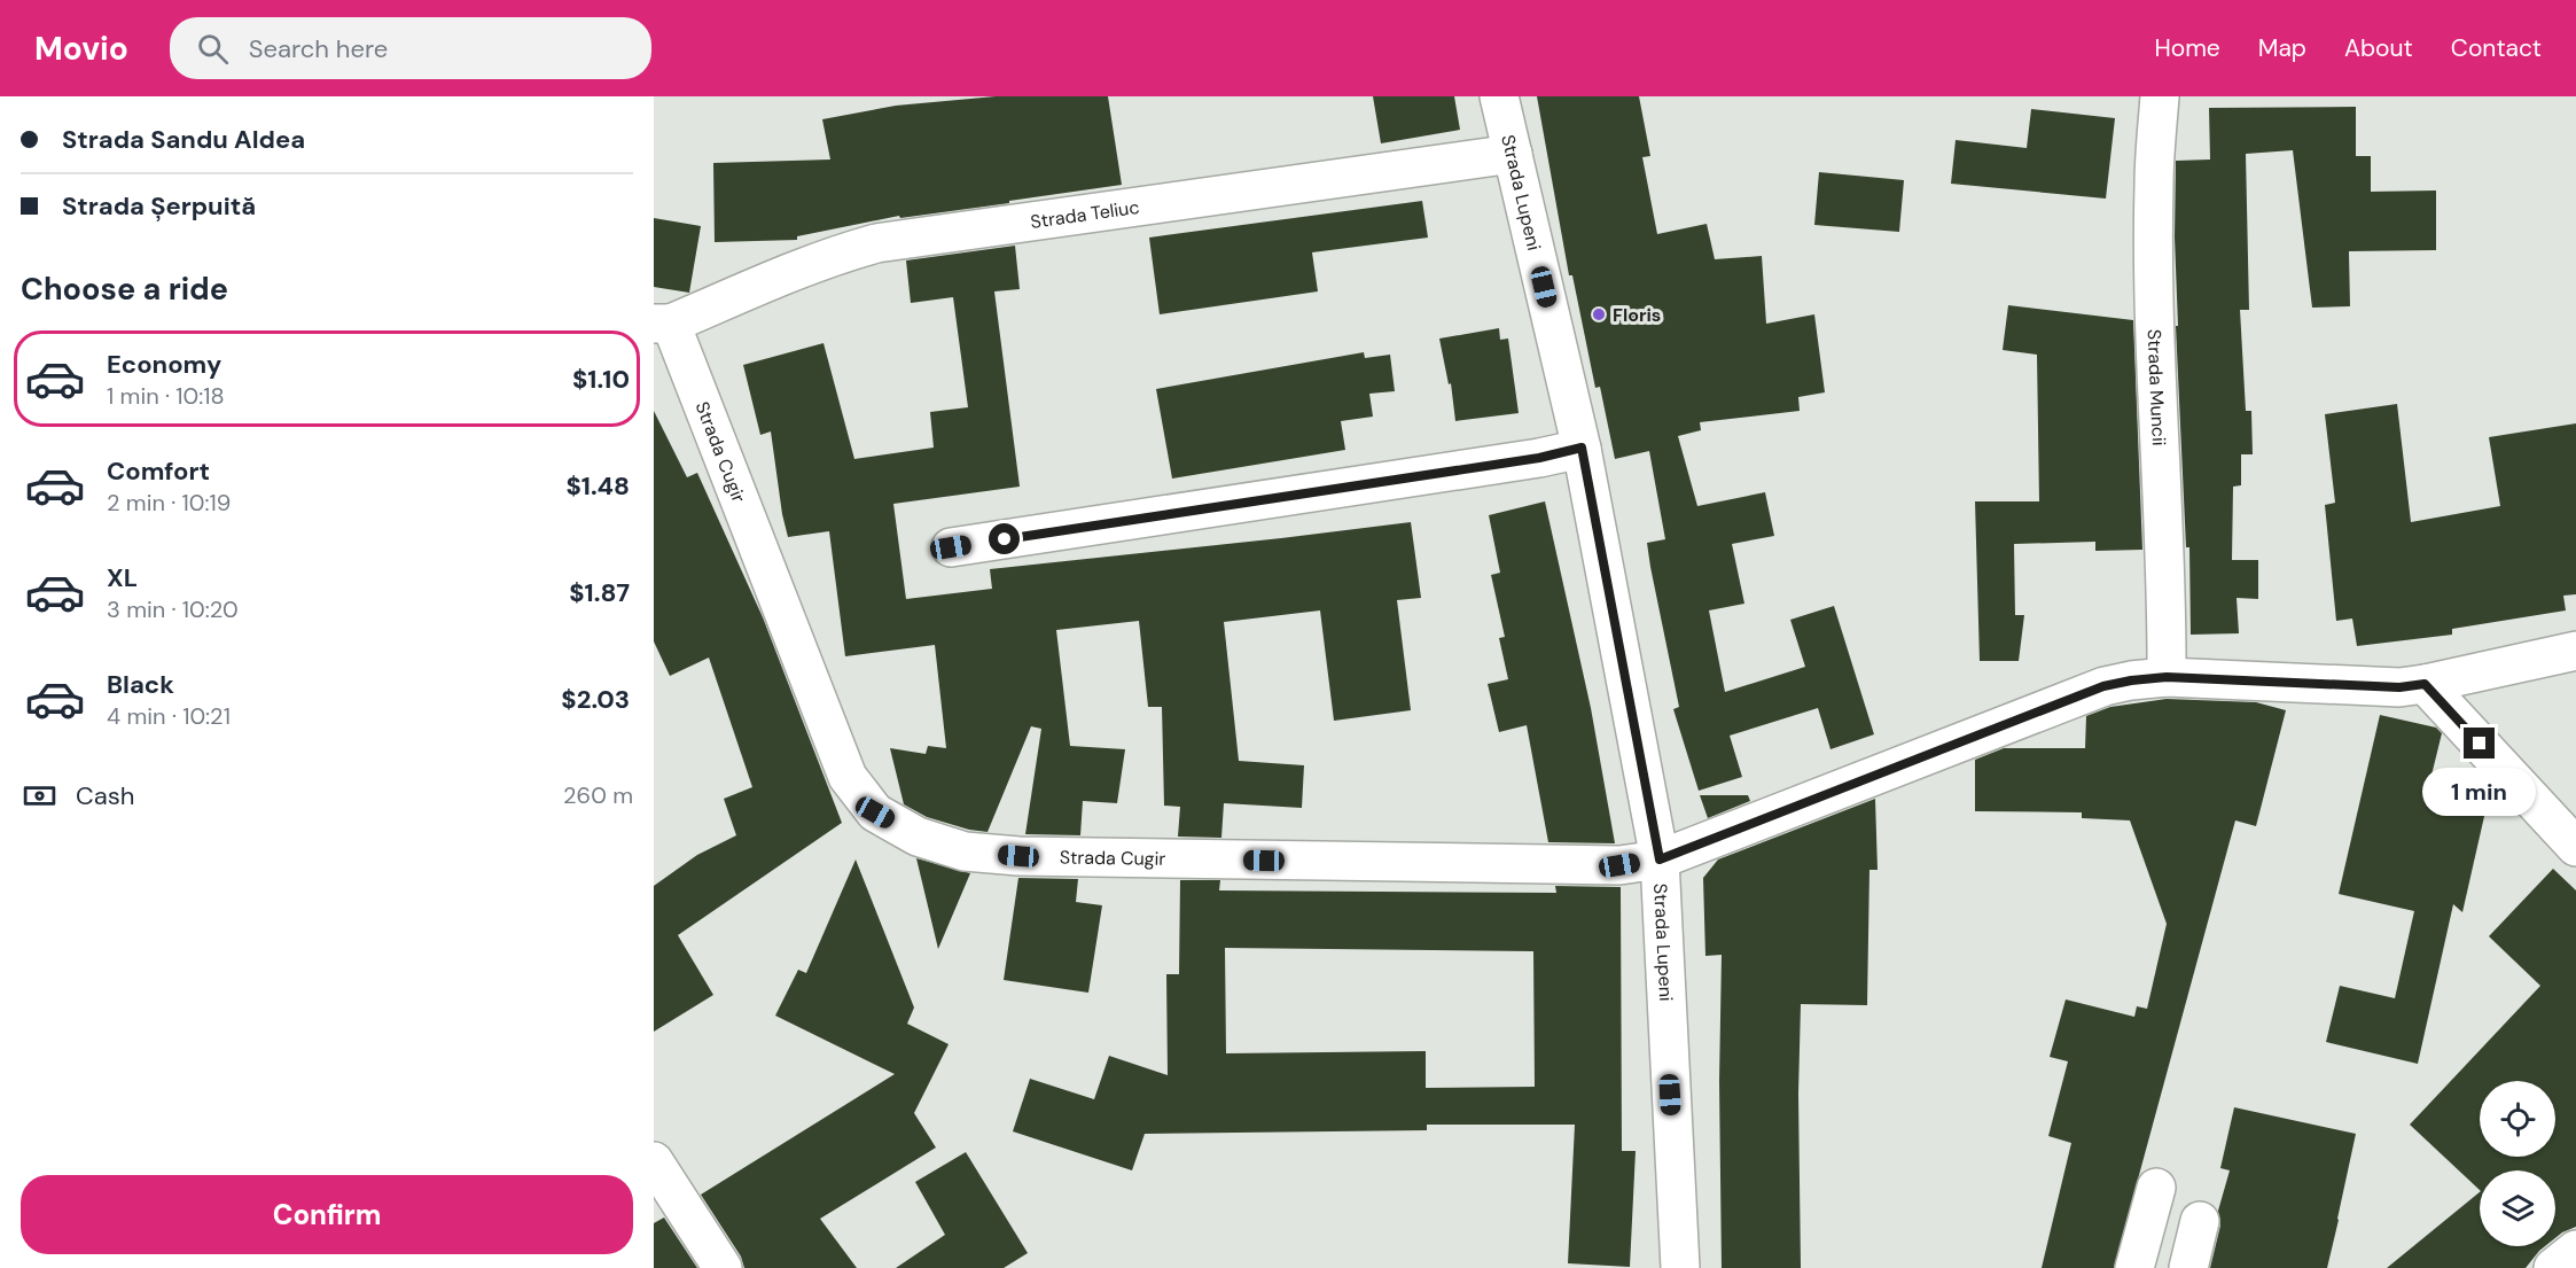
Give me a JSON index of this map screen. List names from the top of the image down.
{
  "streets": {
    "street": [
      "Strada Lupeni",
      "Strada Teliuc",
      "Strada Muncii",
      "Strada Cugir"
    ]
  },
  "crossings": [
    ["Strada Lupeni", "Strada Teliuc"],
    ["Strada Lupeni", "Strada Cugir"],
    ["Strada Teliuc", "Strada Cugir"],
    ["Strada Muncii", "Strada Cugir"]
  ],
  "places": ["Floris"],
  "page": {
    "header": "Movio",
    "search": "Search here",
    "nav": [
      "Home",
      "Map",
      "About",
      "Contact"
    ],
    "banner": ["Strada Sandu Aldea", "Strada Șerpuită"],
    "heading": "Choose a ride",
    "list": [
      {
        "name": "Economy",
        "note": "1 min · 10:18",
        "value": "$1.10"
      },
      {
        "name": "Comfort",
        "note": "2 min · 10:19",
        "value": "$1.48"
      },
      {
        "name": "XL",
        "note": "3 min · 10:20",
        "value": "$1.87"
      },
      {
        "name": "Black",
        "note": "4 min · 10:21",
        "value": "$2.03"
      }
    ],
    "pay": ["Cash", "260 m"],
    "bubble": "1 min",
    "buttons": "Confirm"
  }
}
